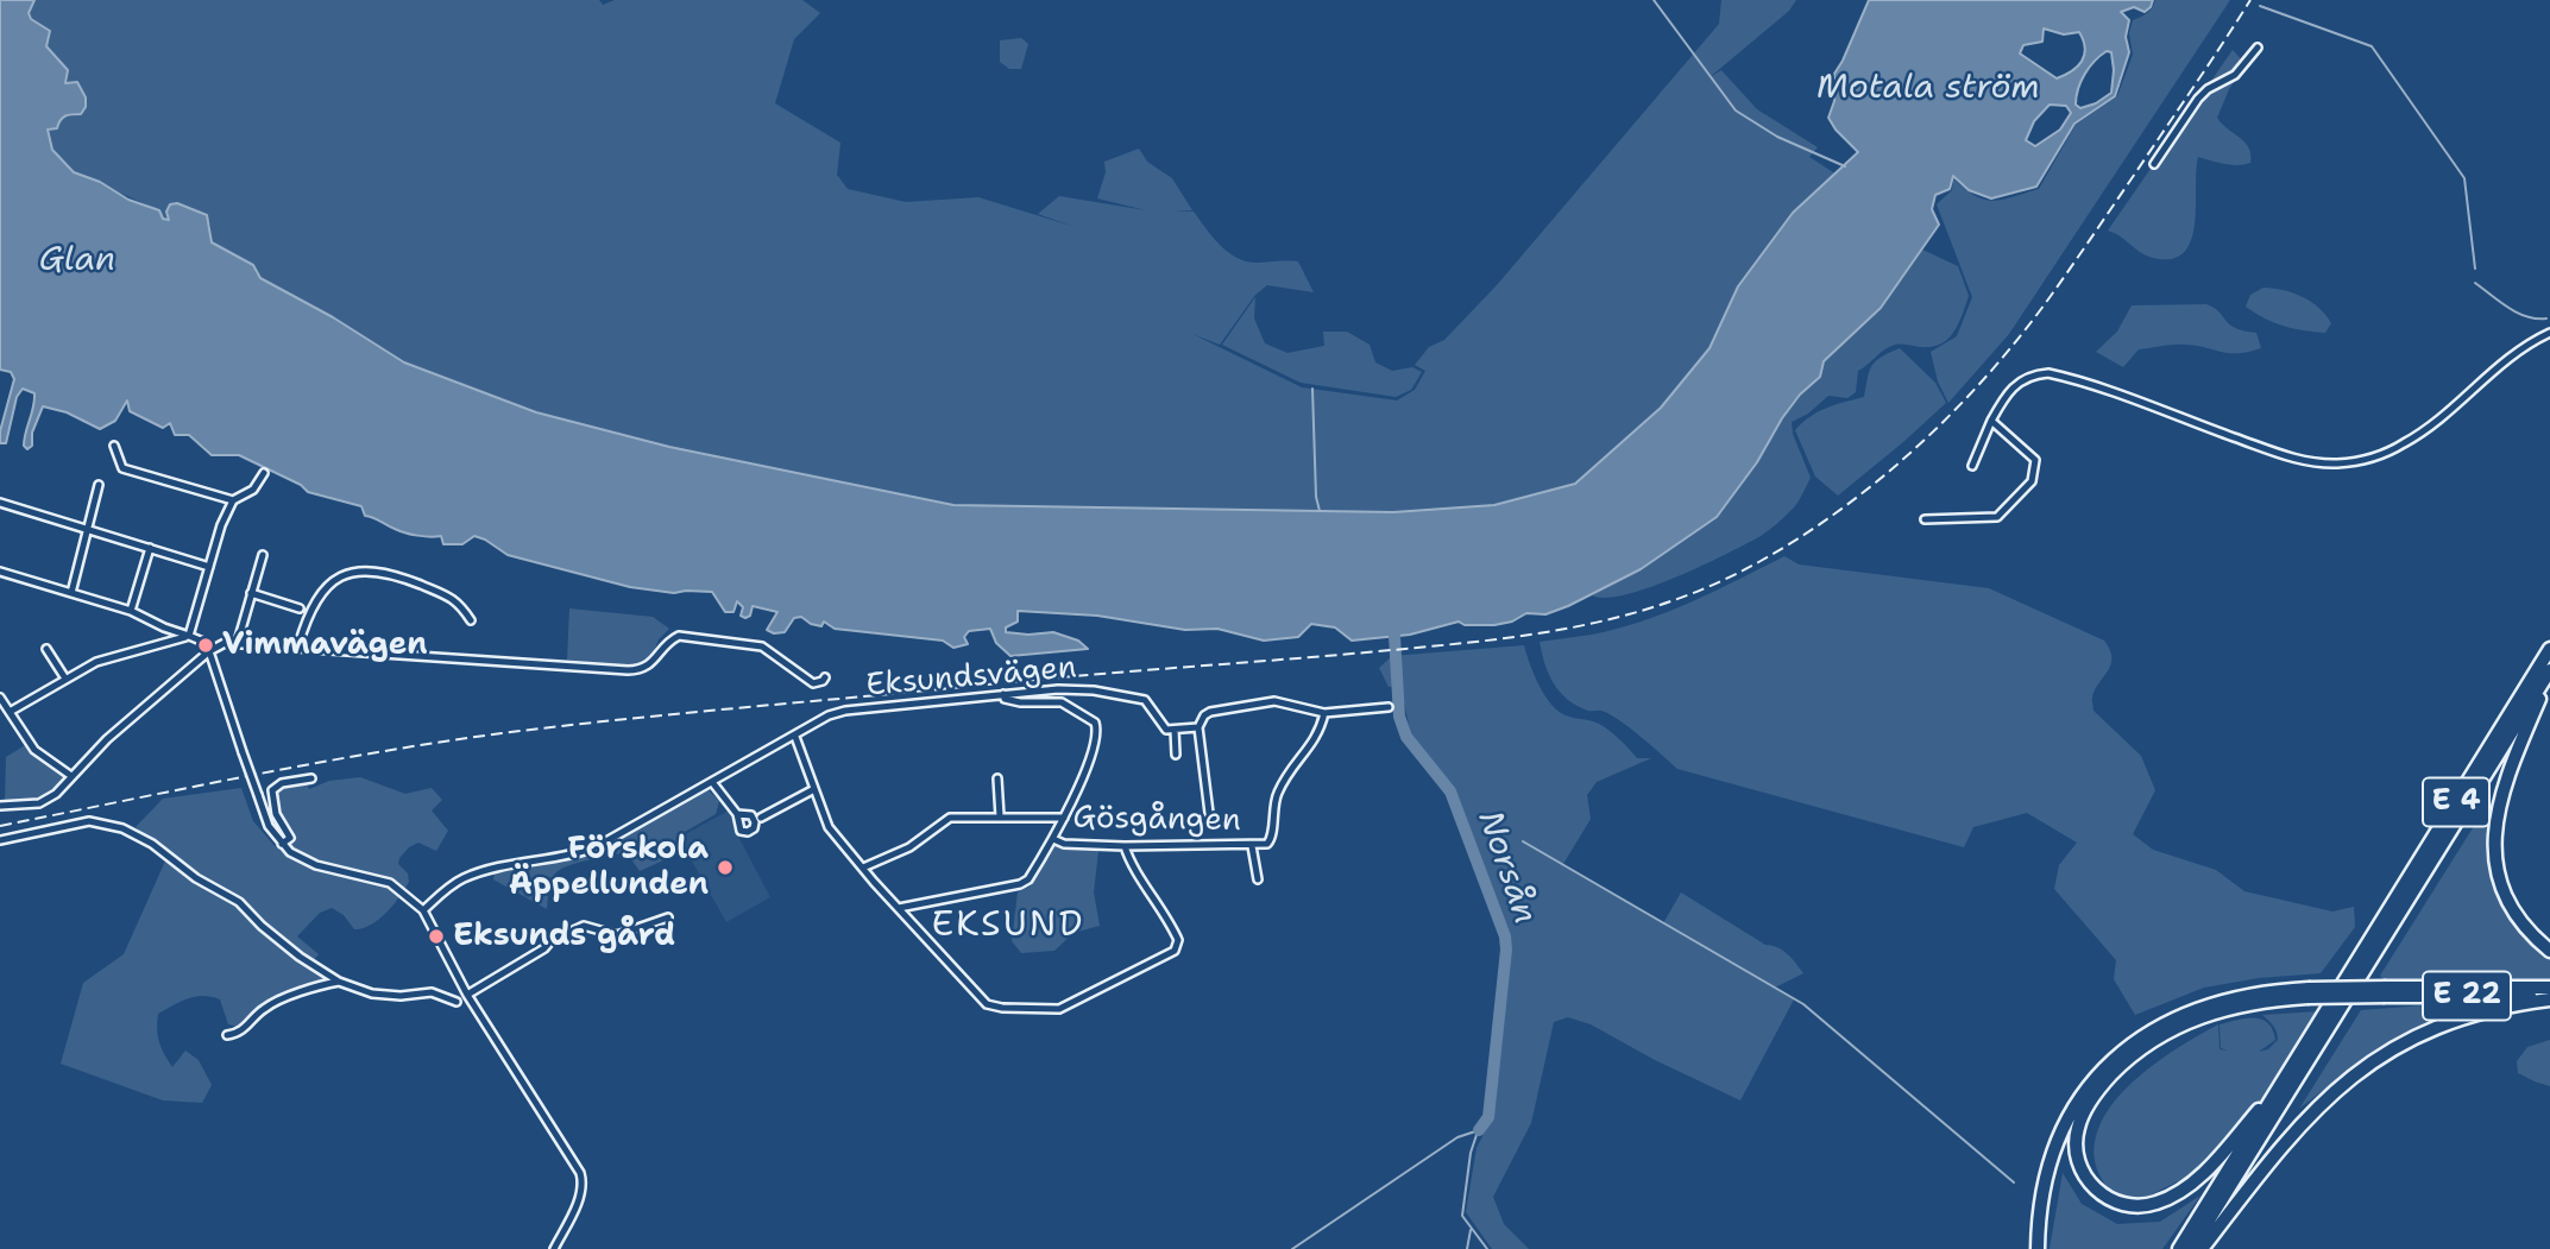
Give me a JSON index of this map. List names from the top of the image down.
{
  "streets": {
    "highway": ["E 4", "E 22"],
    "street": ["Eksundsvägen", "Gösgången"]
  },
  "districts": ["EKSUND"],
  "water": ["Motala ström", "Glan", "Norsån"],
  "places": ["Vimmavägen", "Förskola Äppellunden", "Eksunds gård"]
}
